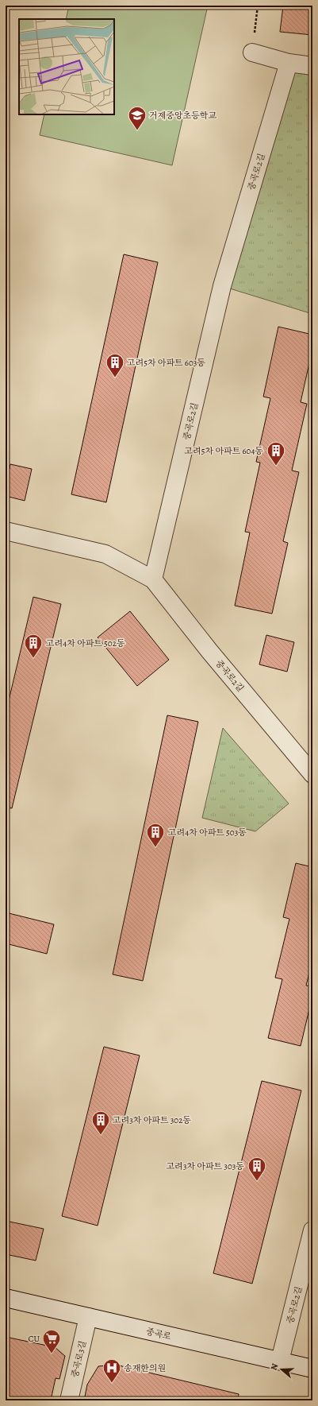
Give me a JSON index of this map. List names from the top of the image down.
{
  "streets": {
    "street": ["중곡로2길", "중곡로", "중곡로3길"]
  },
  "crossings": [
    ["중곡로2길", "중곡로"],
    ["중곡로", "중곡로3길"]
  ],
  "places": {
    "school or university": ["거제중앙초등학교"],
    "building": [
      "고려5차 아파트 603동",
      "고려5차 아파트 604동",
      "고려4차 아파트 502동",
      "고려4차 아파트 503동",
      "고려3차 아파트 302동",
      "고려3차 아파트 303동"
    ],
    "supermarket": ["CU"],
    "hospital": ["송재한의원"]
  },
  "north": "left"
}
